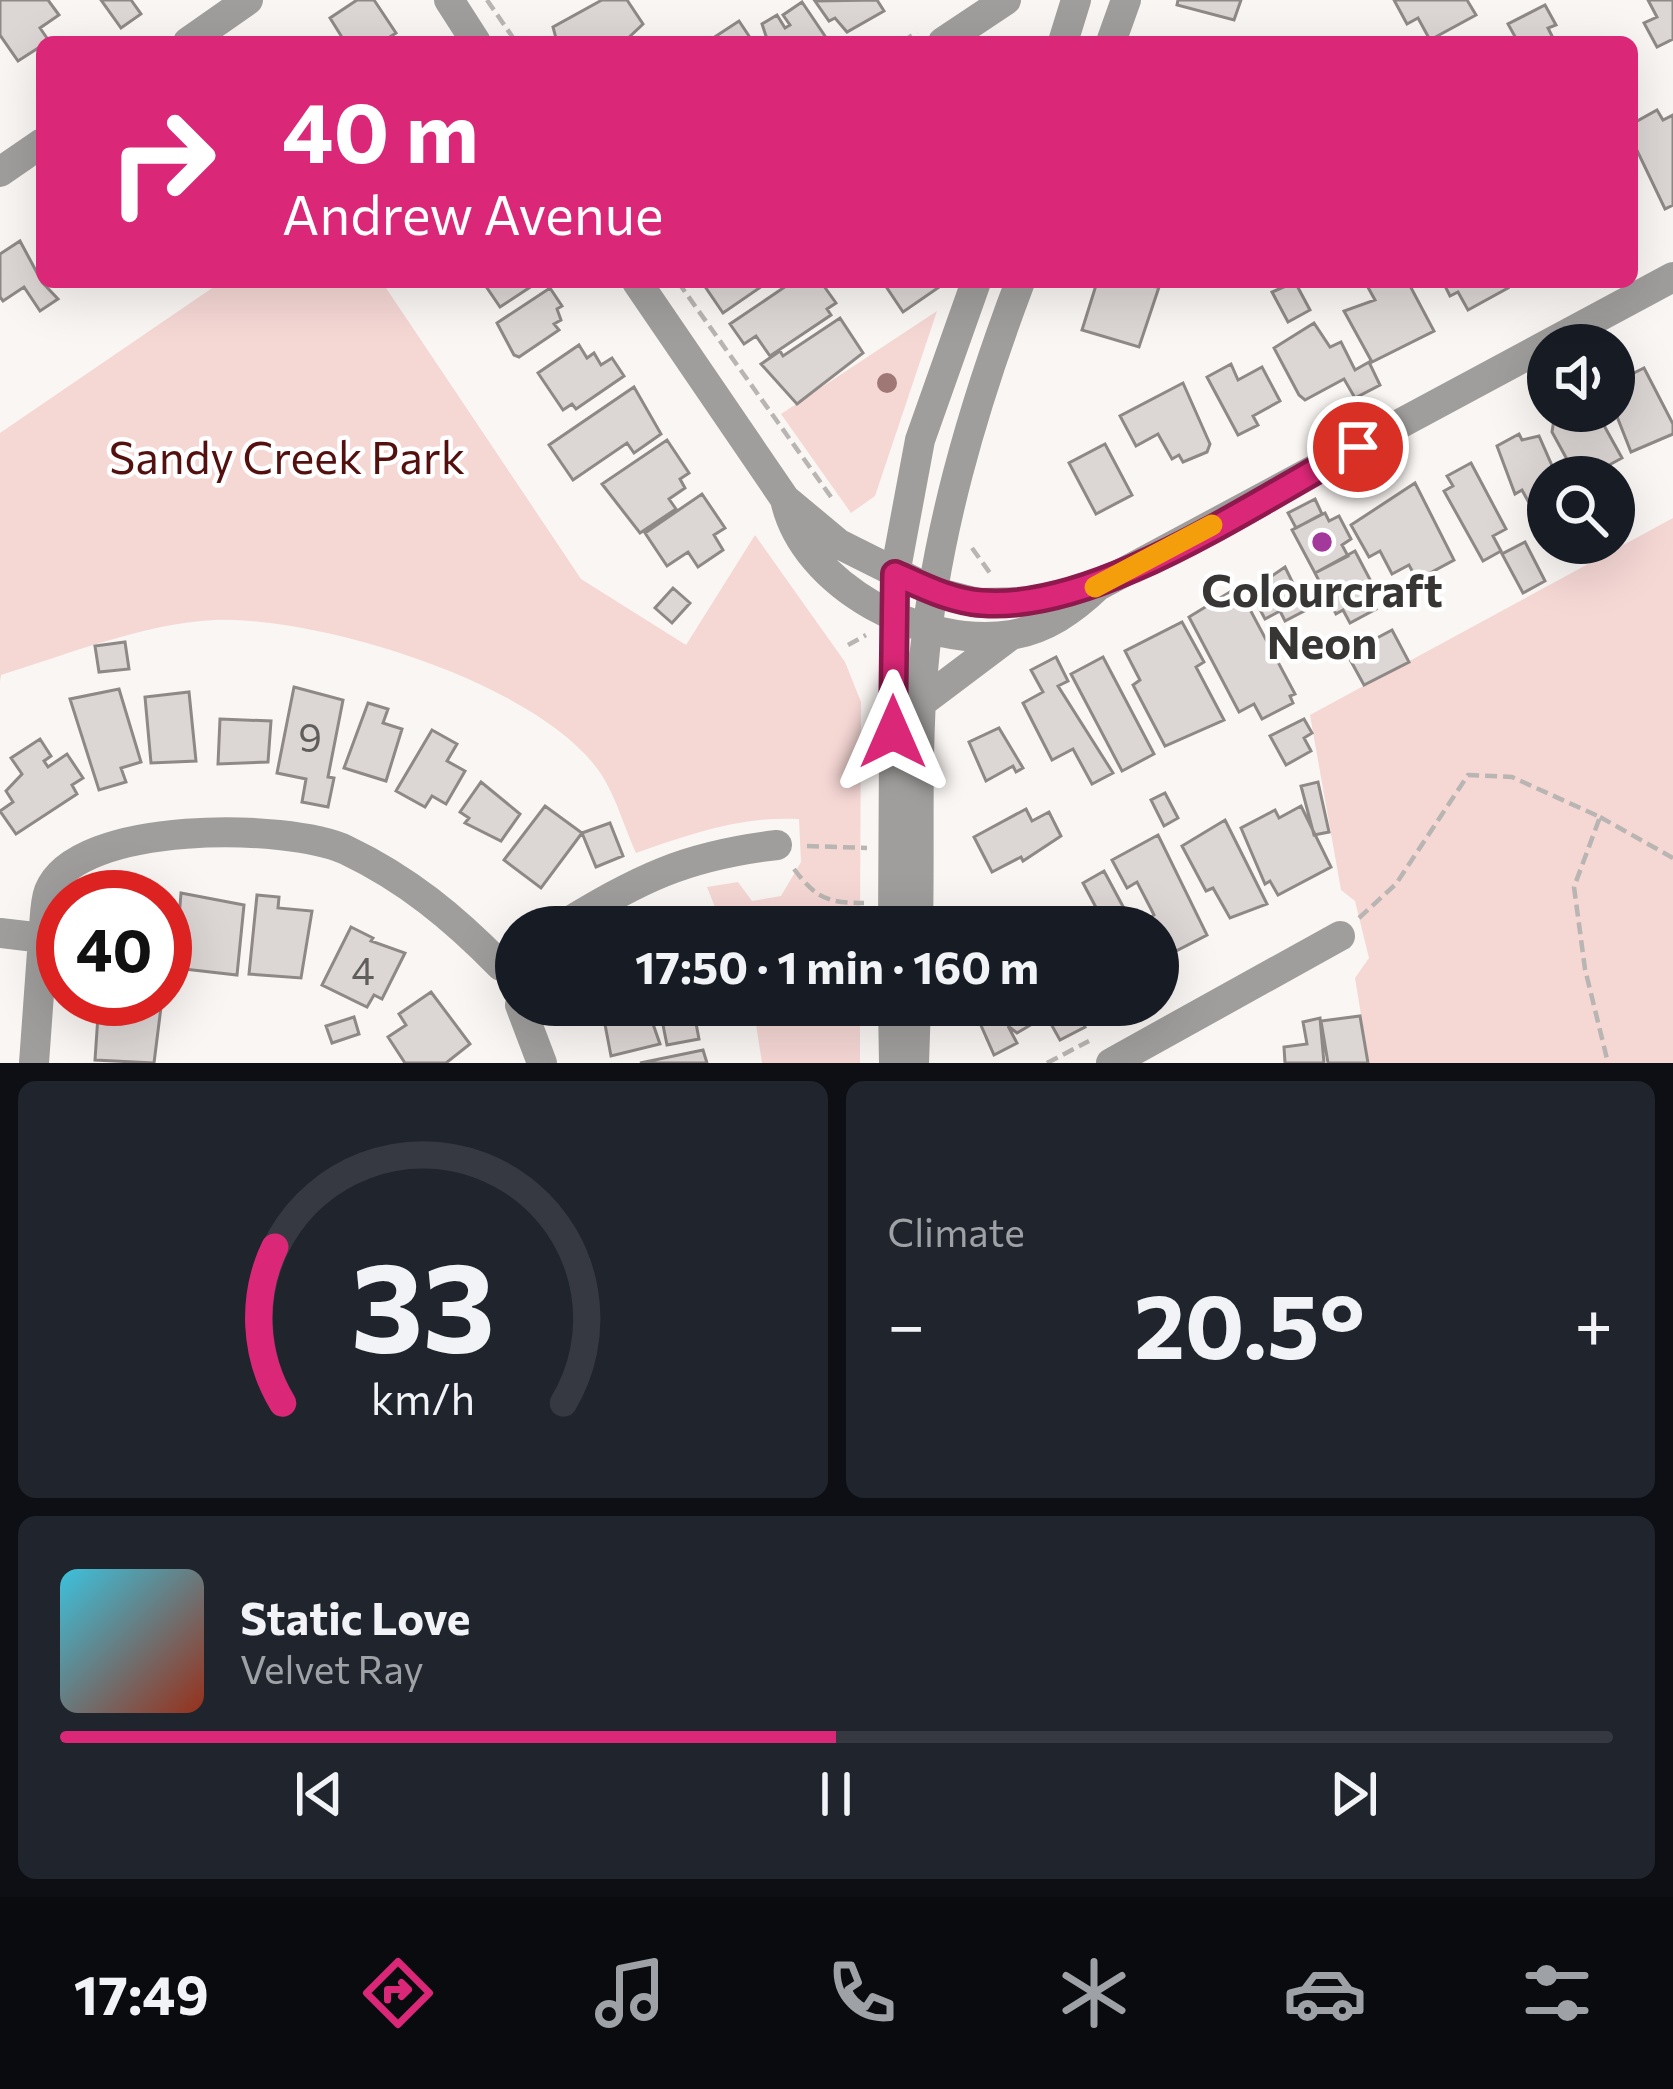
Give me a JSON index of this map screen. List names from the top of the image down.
{
  "parks": ["Sandy Creek Park"],
  "places": ["Colourcraft Neon"],
  "house_numbers": ["9", "4"],
  "page": {
    "turn": ["40 m", "Andrew Avenue"],
    "limit": "40",
    "trip": "17:50 · 1 min · 160 m",
    "tile": "Climate",
    "heat": ["−", "20.5°", "+"],
    "song": ["Static Love", "Velvet Ray"],
    "tabs": "17:49",
    "gauge": ["33", "km/h"]
  }
}
